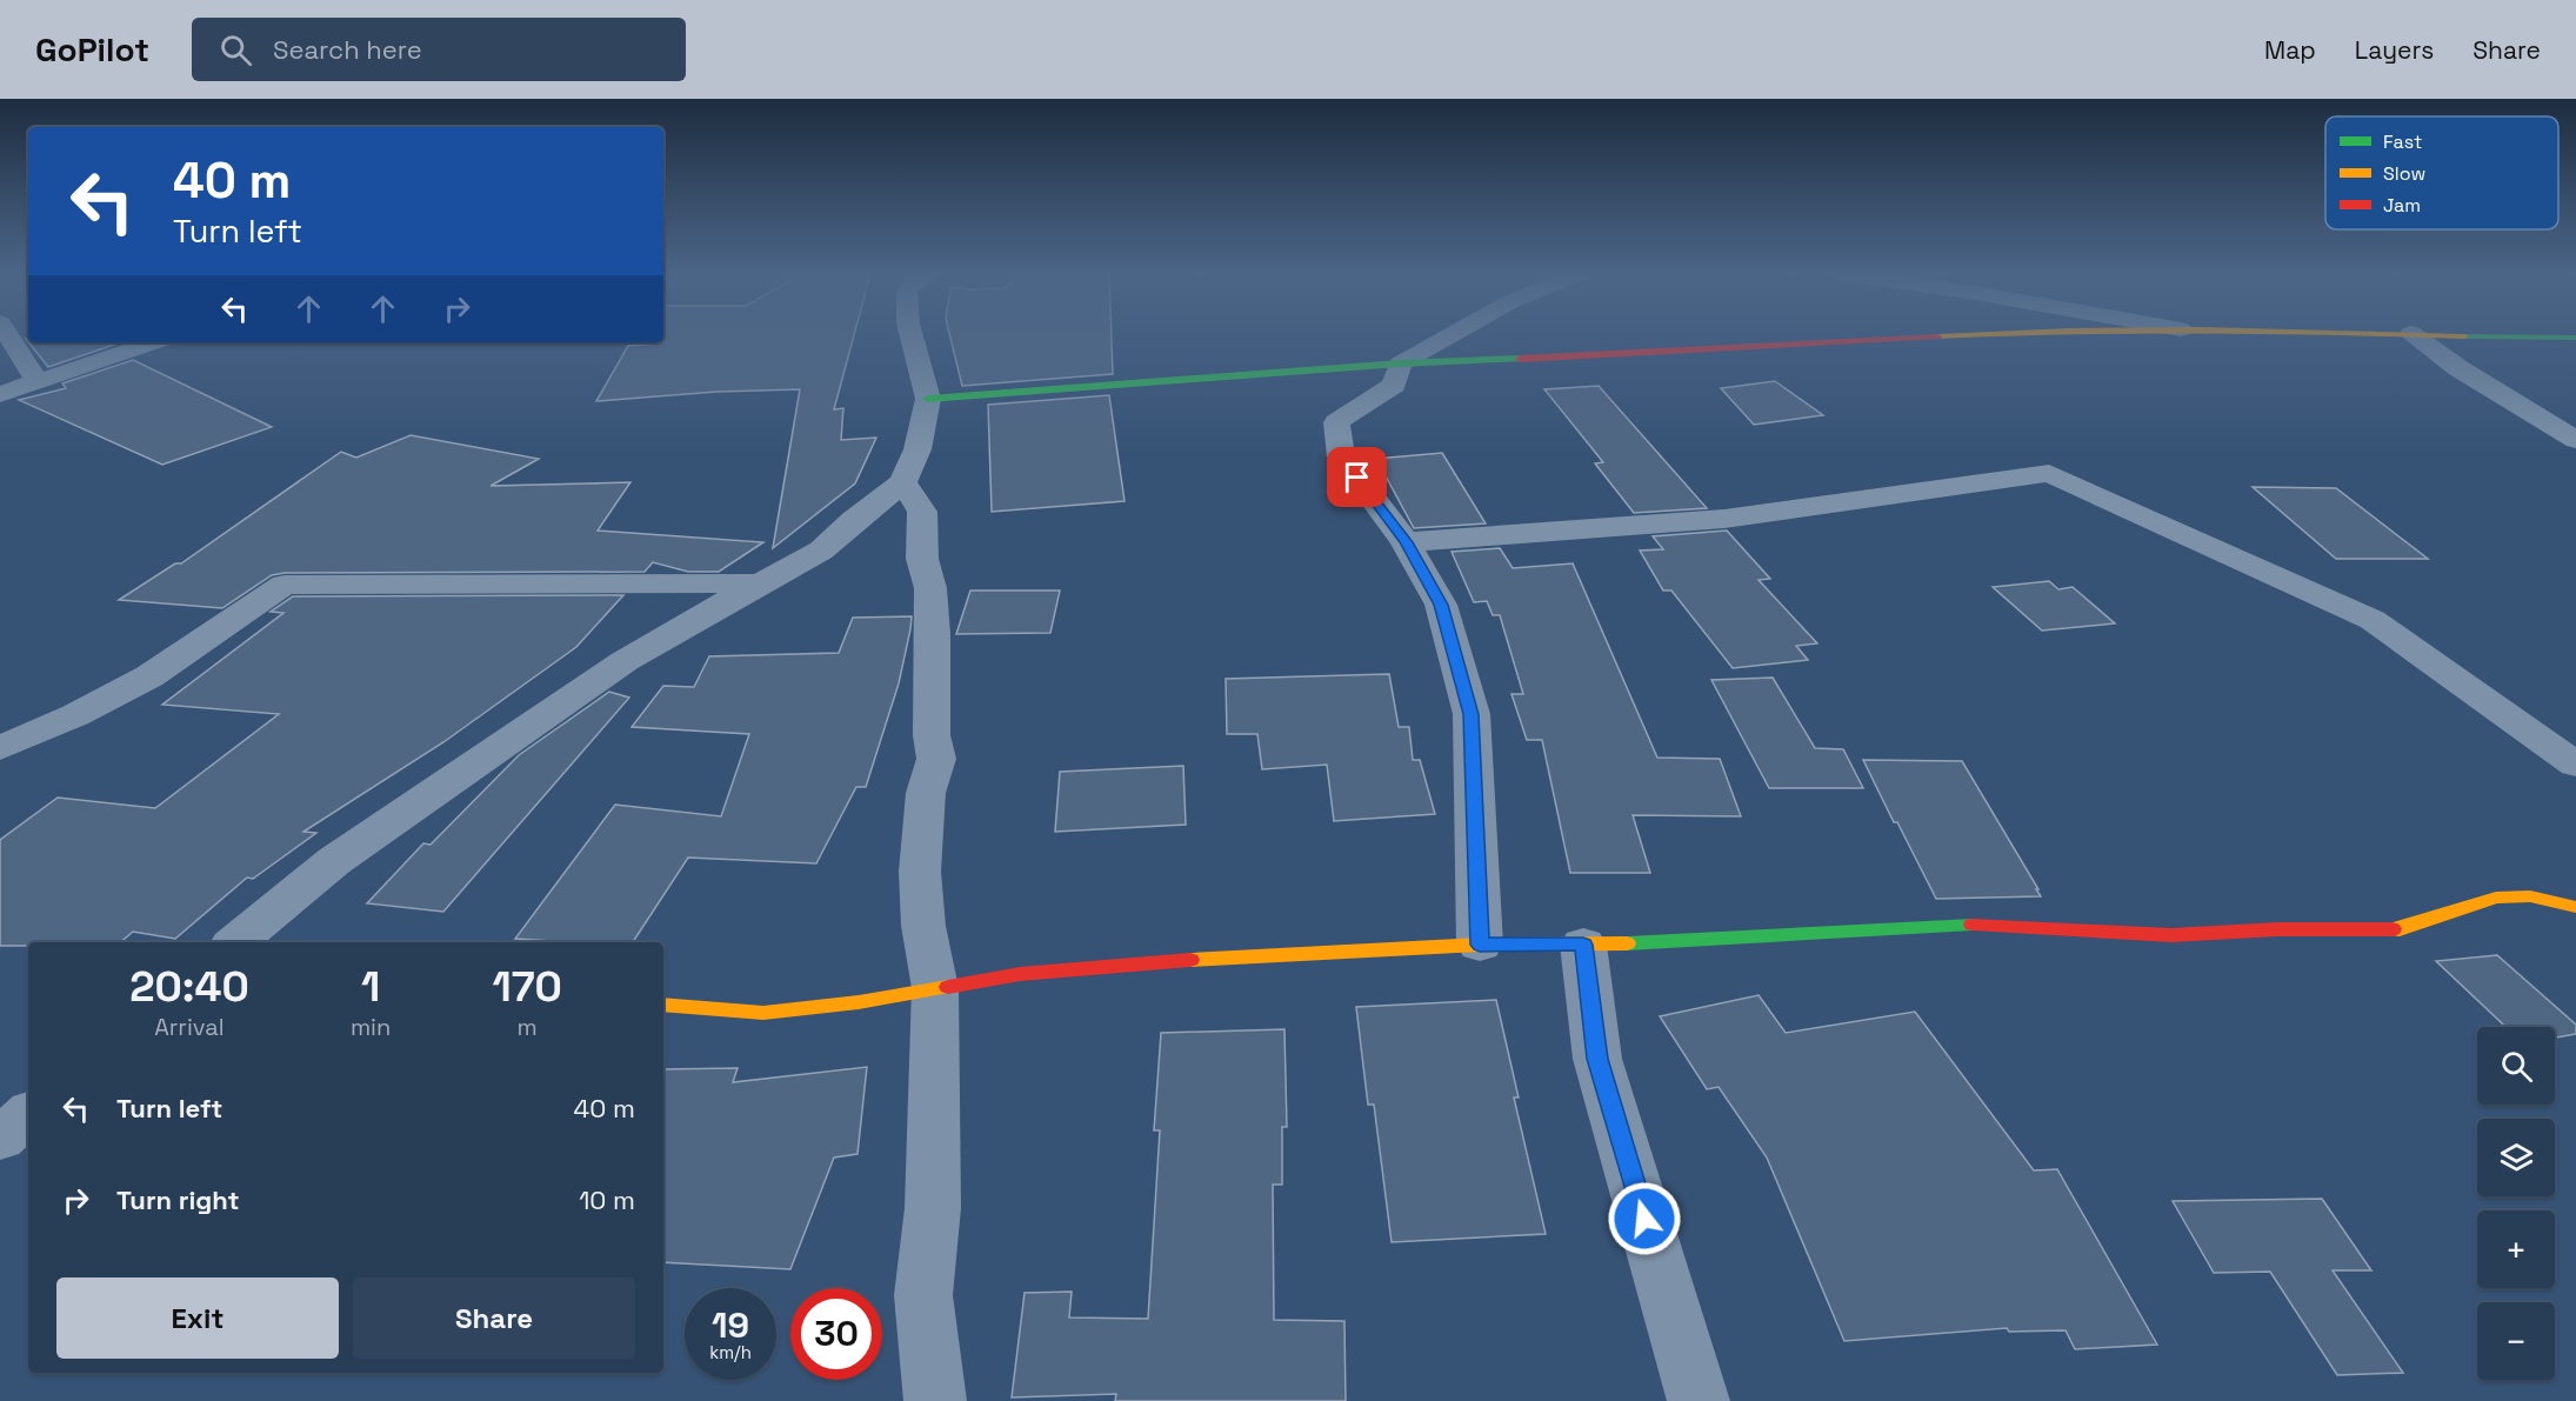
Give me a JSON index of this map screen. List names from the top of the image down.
{
  "legend": ["Fast", "Slow", "Jam"],
  "page": {
    "header": "GoPilot",
    "search": "Search here",
    "nav": ["Map", "Layers", "Share"],
    "turn": ["40 m", "Turn left"],
    "eta": [
      "20:40",
      "Arrival",
      "1",
      "min",
      "170",
      "m"
    ],
    "map_buttons": ["+", "−"],
    "list": [
      {
        "name": "Turn left",
        "value": "40 m"
      },
      {
        "name": "Turn right",
        "value": "10 m"
      }
    ],
    "buttons": ["Exit", "Share"],
    "speed": "19 km/h",
    "limit": "30"
  }
}
